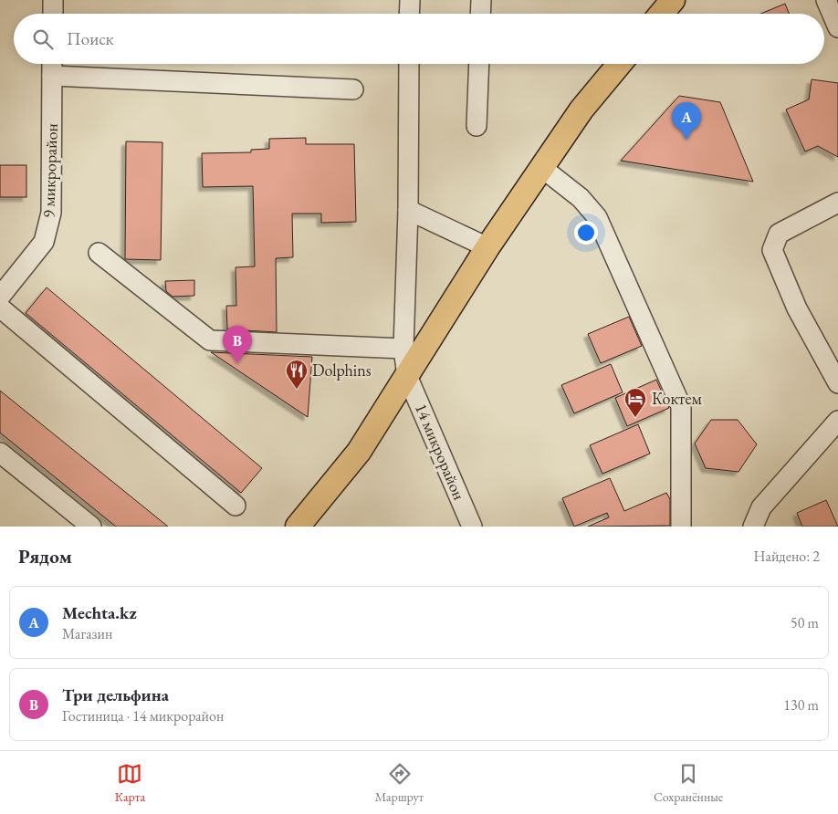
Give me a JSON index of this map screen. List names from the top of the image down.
{
  "streets": {
    "street": ["9 микрорайон", "14 микрорайон"]
  },
  "places": {
    "restaurant": ["Dolphins"],
    "hotel": ["Коктем"]
  },
  "page": {
    "search": "Поиск",
    "pins": ["A", "B"],
    "heading": ["Рядом", "Найдено: 2"],
    "list": [
      {
        "mark": "A",
        "name": "Mechta.kz",
        "note": "Магазин",
        "value": "50 m"
      },
      {
        "mark": "B",
        "name": "Три дельфина",
        "note": "Гостиница · 14 микрорайон",
        "value": "130 m"
      }
    ],
    "nav": ["Карта", "Маршрут", "Сохранённые"]
  }
}
